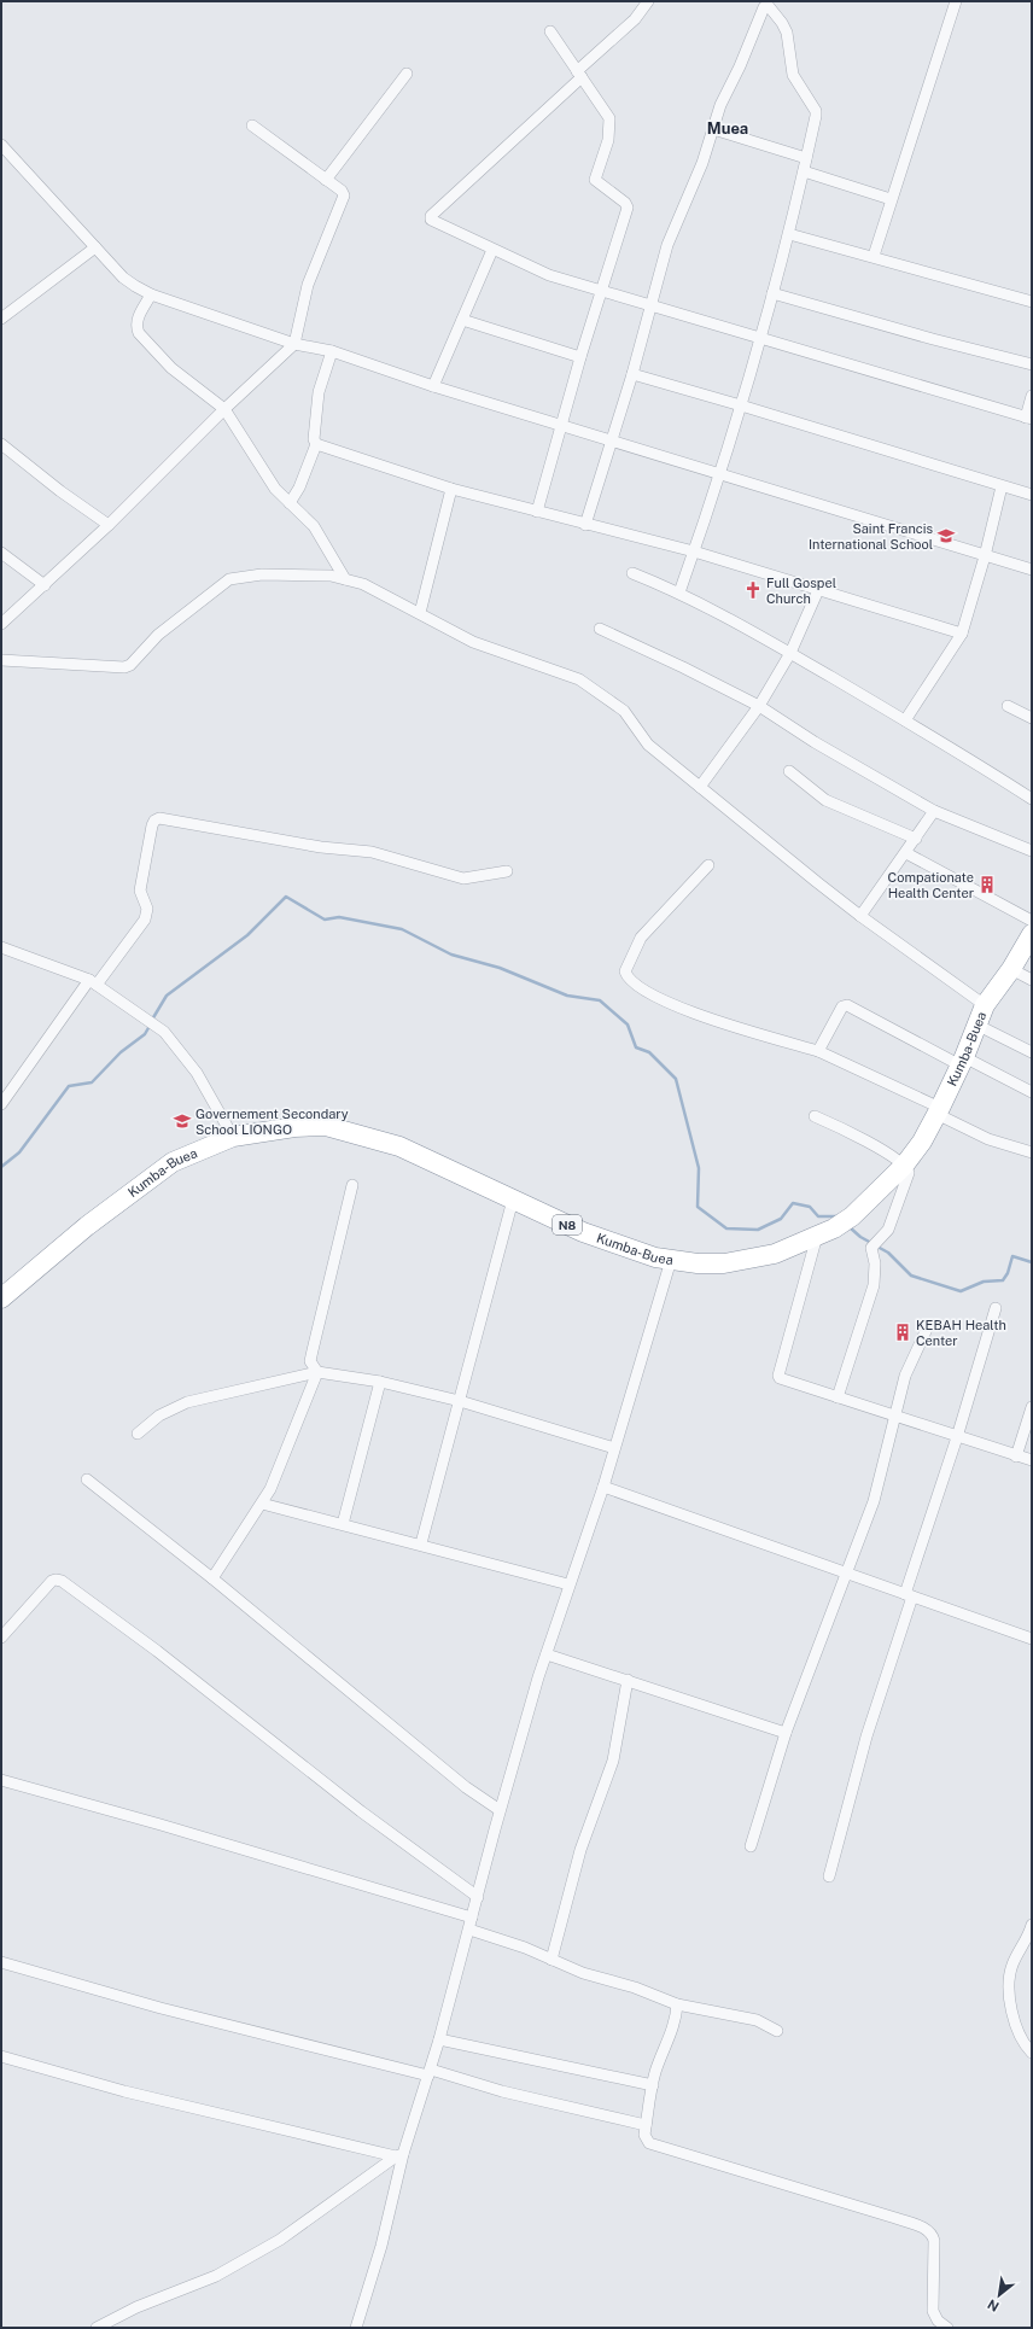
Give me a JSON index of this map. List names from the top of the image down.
{
  "streets": {
    "highway": ["Kumba-Buea", "N8"]
  },
  "districts": ["Muea"],
  "places": {
    "school or university": ["Saint Francis International School", "Governement Secondary School LIONGO"],
    "church": ["Full Gospel Church"],
    "building": ["Compationate Health Center", "KEBAH Health Center"]
  },
  "north": "bottom left"
}
